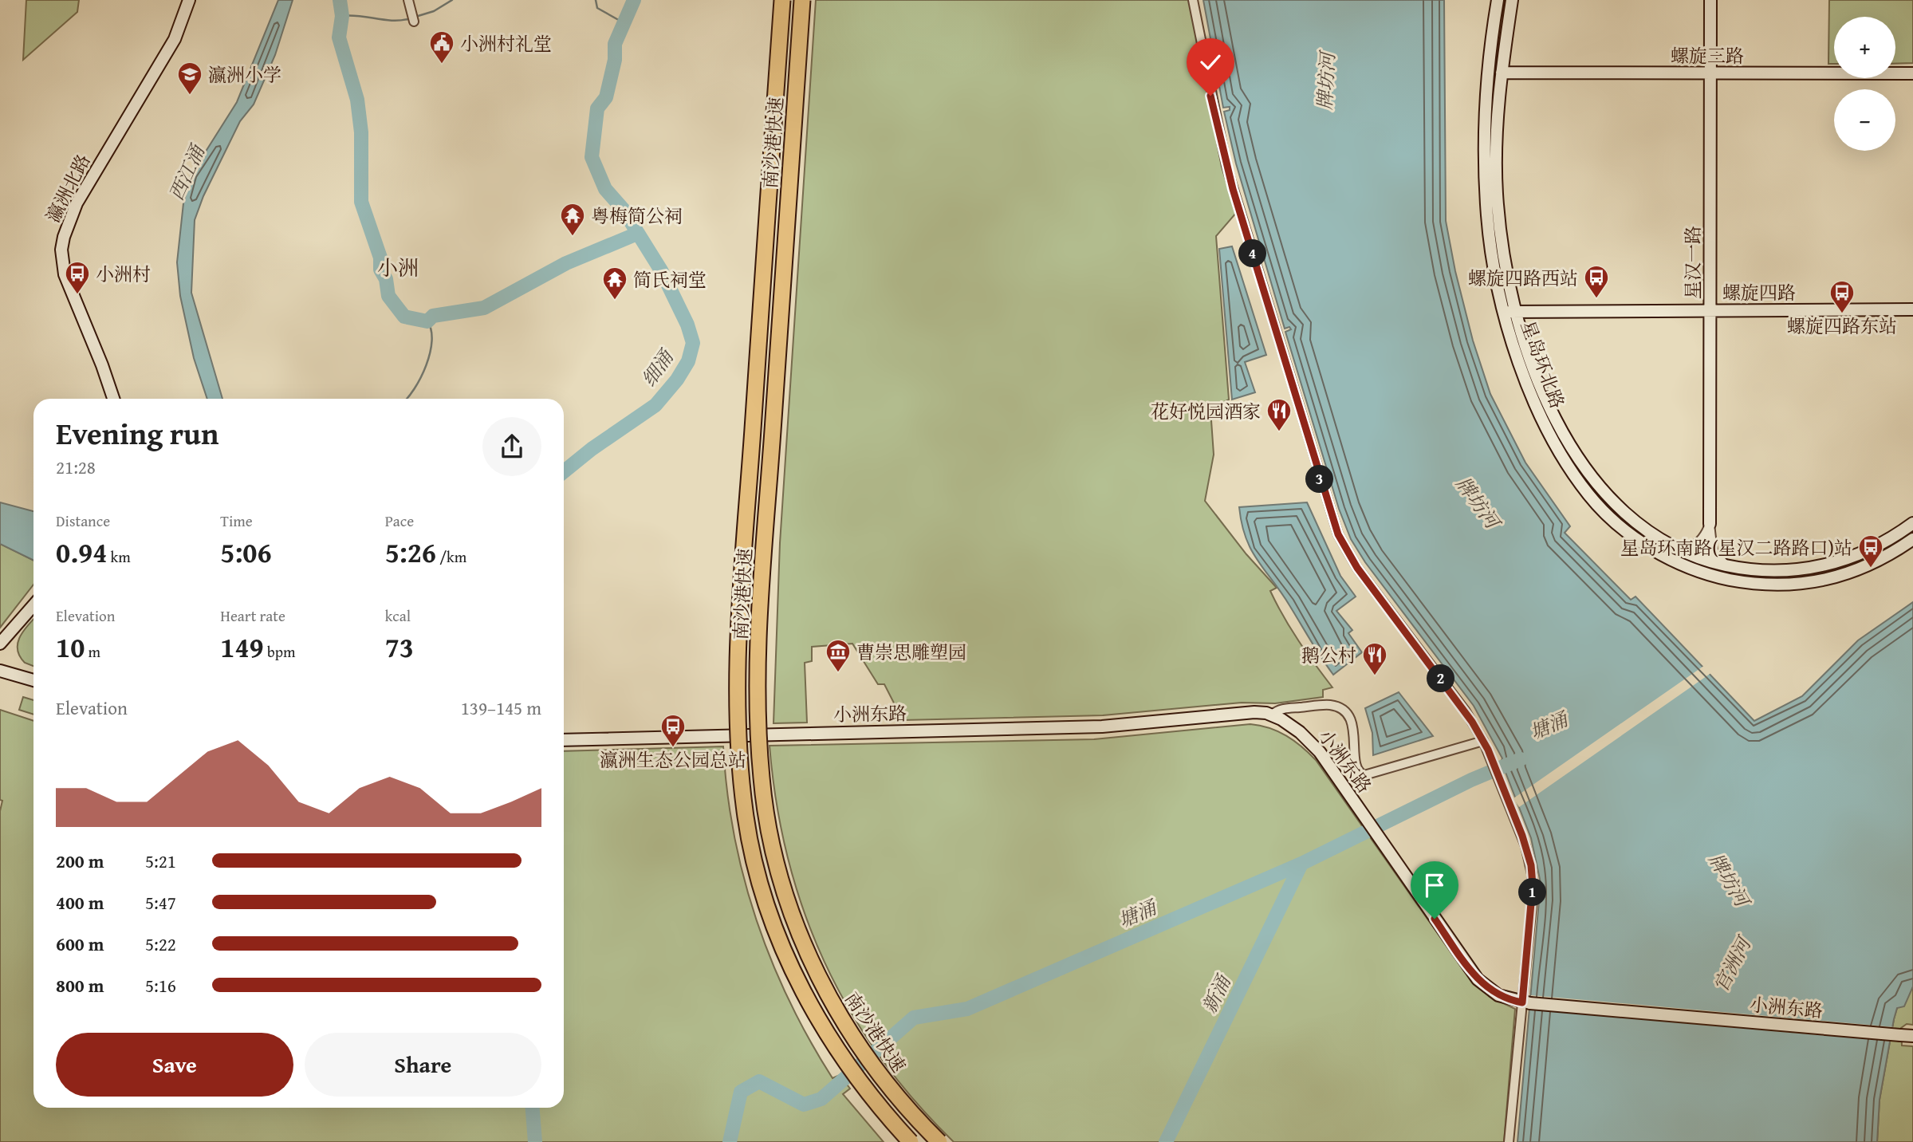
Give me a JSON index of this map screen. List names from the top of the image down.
{
  "streets": {
    "highway": ["南沙港快速"],
    "main road": [
      "螺旋三路",
      "瀛洲北路",
      "星汉一路",
      "螺旋四路",
      "星岛环北路",
      "小洲东路"
    ]
  },
  "crossings": [
    ["螺旋三路", "星汉一路"],
    ["螺旋三路", "星岛环北路"],
    ["星汉一路", "螺旋四路"],
    ["星汉一路", "星岛环北路"],
    ["螺旋四路", "星岛环北路"]
  ],
  "districts": ["小洲"],
  "water": [
    "牌坊河",
    "西江涌",
    "细涌",
    "塘涌",
    "官洲河",
    "新涌"
  ],
  "places": {
    "public building": ["小洲村礼堂"],
    "school or university": ["瀛洲小学"],
    "temple": ["粤梅简公祠", "简氏祠堂"],
    "bus stop": [
      "小洲村",
      "螺旋四路西站",
      "螺旋四路东站",
      "星岛环南路(星汉二路路口)站",
      "瀛洲生态公园总站"
    ],
    "restaurant": ["花好悦园酒家", "鹅公村"],
    "museum": ["曹崇思雕塑园"]
  },
  "page": {
    "map_buttons": ["+", "−"],
    "pins": [
      "4",
      "3",
      "2",
      "1"
    ],
    "heading": ["Evening run", "21:28"],
    "stats": [
      ["Distance", "0.94 km"],
      ["Time", "5:06"],
      ["Pace", "5:26 /km"],
      ["Elevation", "10 m"],
      ["Heart rate", "149 bpm"],
      ["kcal", "73"]
    ],
    "chart": ["Elevation", "139–145 m"],
    "list": [
      {
        "name": "200 m",
        "note": "5:21"
      },
      {
        "name": "400 m",
        "note": "5:47"
      },
      {
        "name": "600 m",
        "note": "5:22"
      },
      {
        "name": "800 m",
        "note": "5:16"
      }
    ],
    "buttons": ["Save", "Share"]
  }
}
